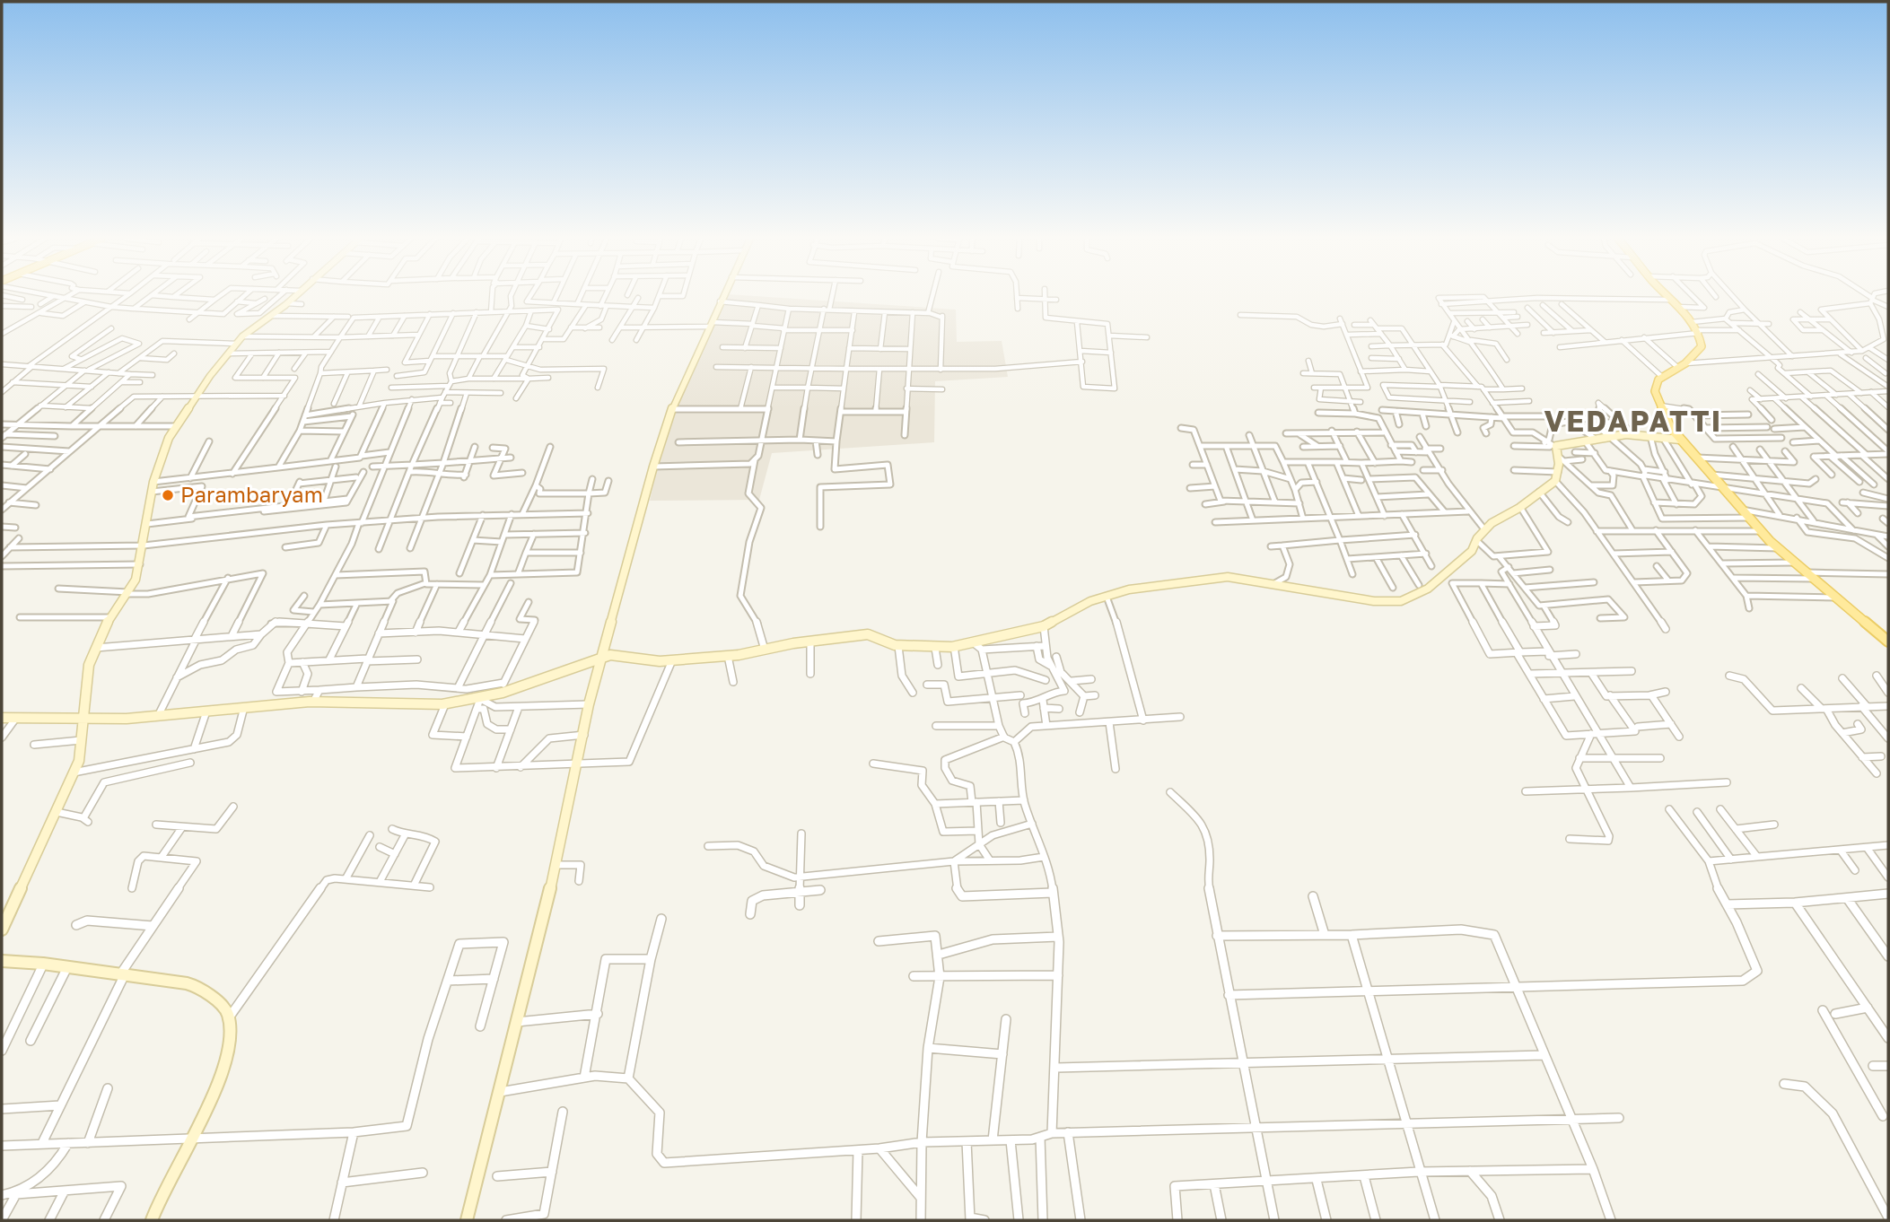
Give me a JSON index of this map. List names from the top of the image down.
{
  "districts": ["VEDAPATTI"],
  "places": ["Parambaryam"]
}
